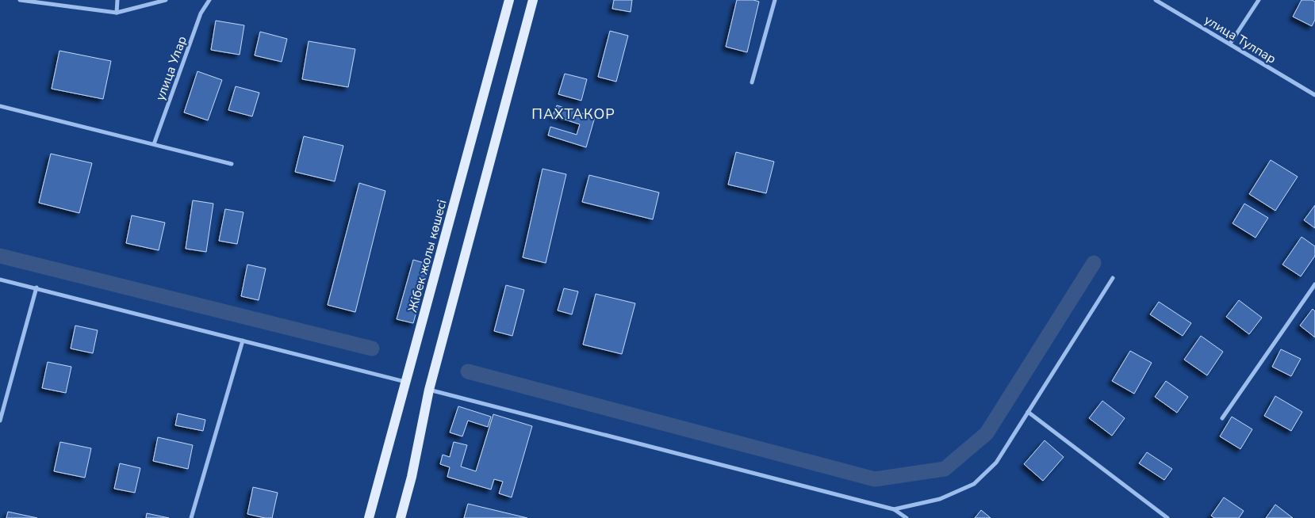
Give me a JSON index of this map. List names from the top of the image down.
{
  "streets": {
    "main road": ["Жібек жолы көшесі"],
    "street": ["улица Тулпар", "улица Улар"]
  },
  "districts": ["ПАХТАКОР"]
}
